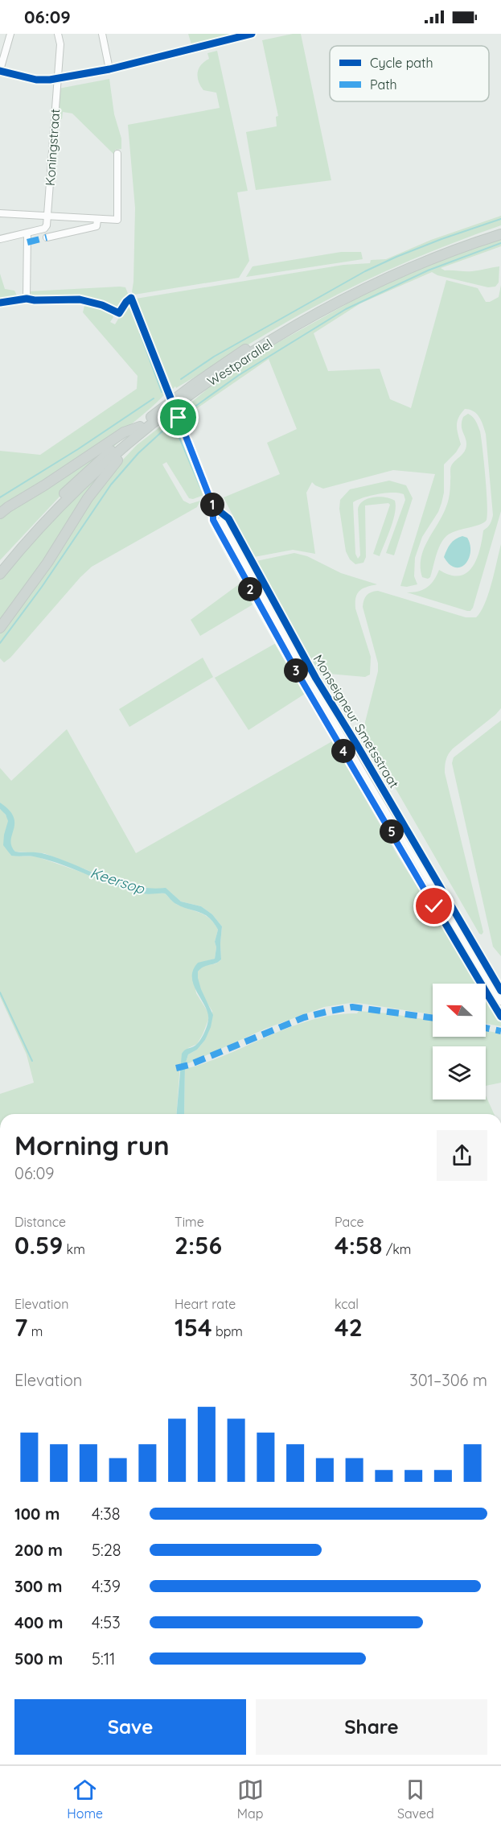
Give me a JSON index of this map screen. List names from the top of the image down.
{
  "streets": {
    "main road": ["Westparallel"],
    "street": ["Koningstraat", "Monseigneur Smetsstraat"]
  },
  "water": ["Keersop"],
  "legend": ["Cycle path", "Path"],
  "north": "left",
  "page": {
    "status": "06:09",
    "pins": [
      "1",
      "2",
      "3",
      "4",
      "5"
    ],
    "heading": ["Morning run", "06:09"],
    "stats": [
      ["Distance", "0.59 km"],
      ["Time", "2:56"],
      ["Pace", "4:58 /km"],
      ["Elevation", "7 m"],
      ["Heart rate", "154 bpm"],
      ["kcal", "42"]
    ],
    "chart": ["Elevation", "301–306 m"],
    "list": [
      {
        "name": "100 m",
        "note": "4:38"
      },
      {
        "name": "200 m",
        "note": "5:28"
      },
      {
        "name": "300 m",
        "note": "4:39"
      },
      {
        "name": "400 m",
        "note": "4:53"
      },
      {
        "name": "500 m",
        "note": "5:11"
      }
    ],
    "buttons": ["Save", "Share"],
    "tabs": ["Home", "Map", "Saved"]
  }
}
